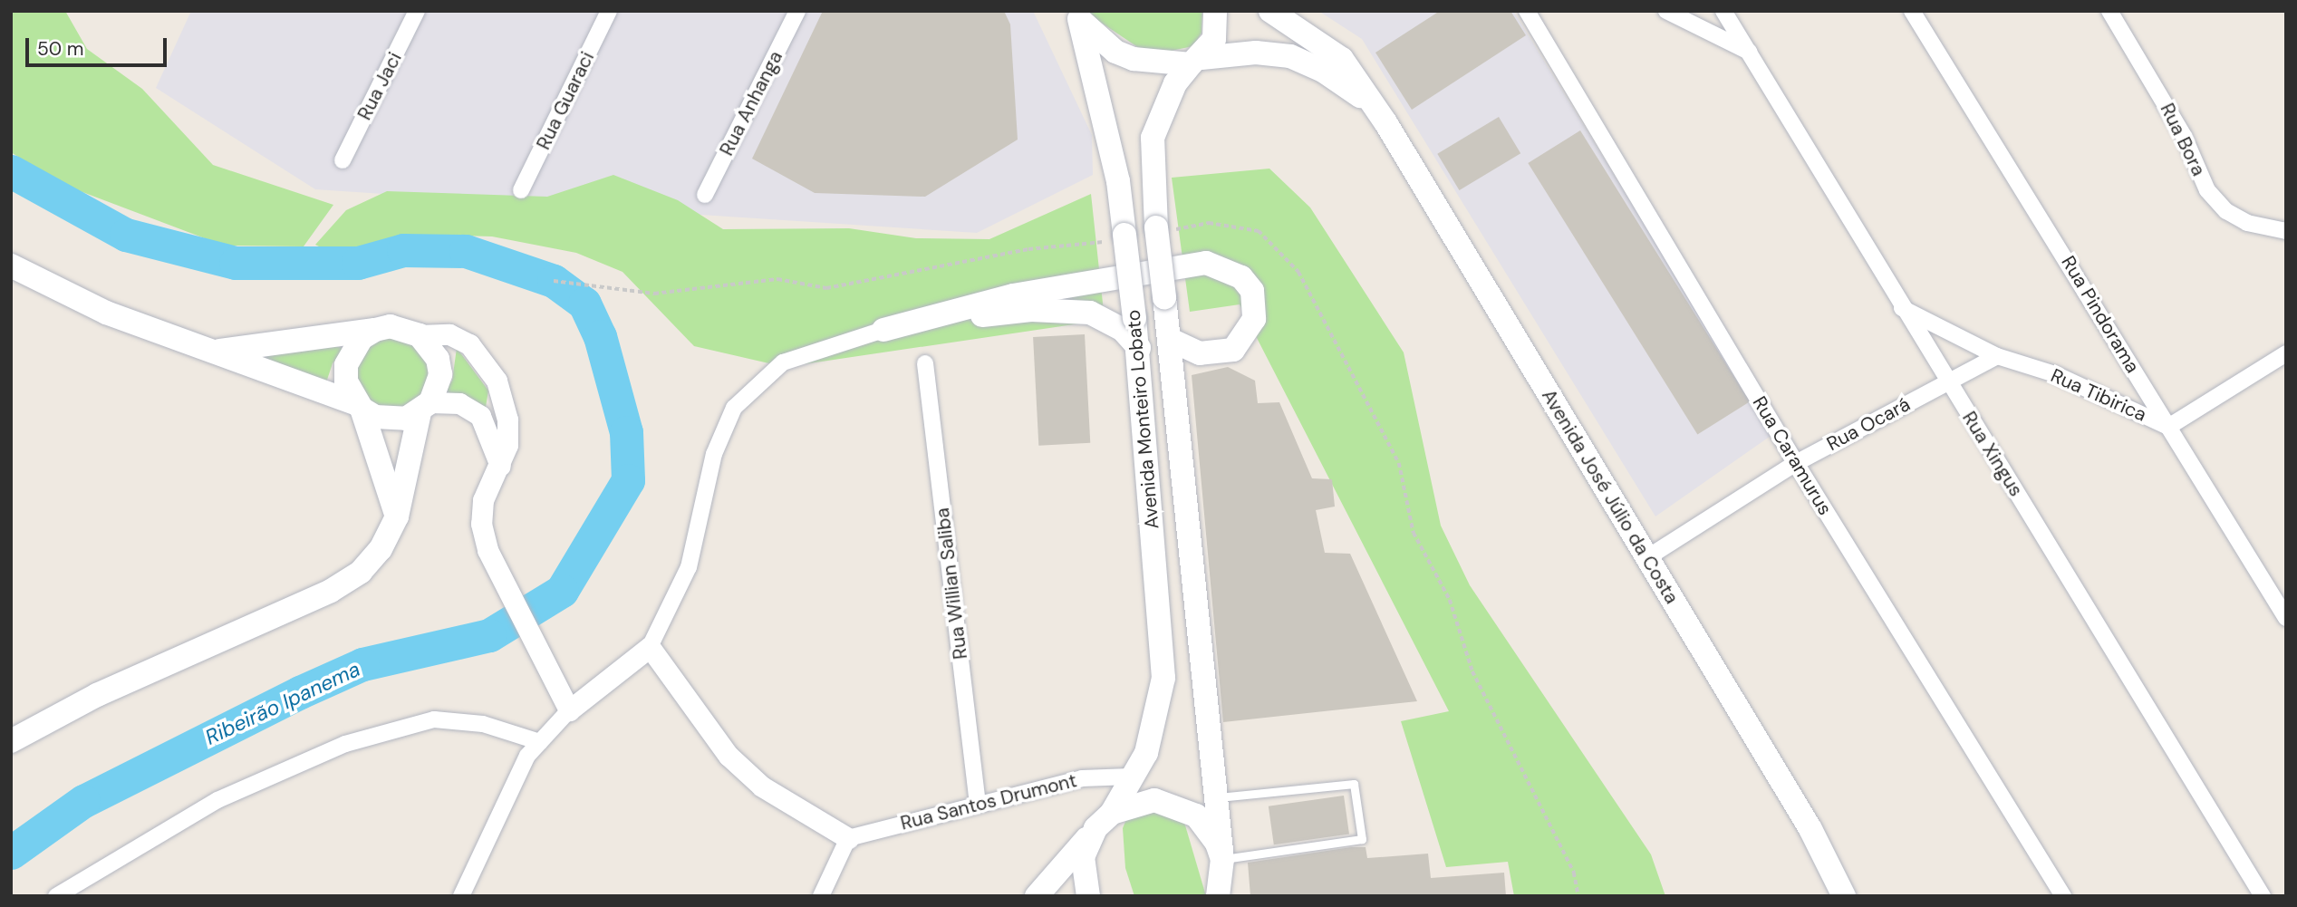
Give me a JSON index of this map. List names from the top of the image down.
{
  "streets": {
    "main road": ["Avenida Monteiro Lobato", "Avenida José Júlio da Costa"],
    "street": [
      "Rua Jaci",
      "Rua Guaraci",
      "Rua Anhanga",
      "Rua Bora",
      "Rua Pindorama",
      "Rua Tibirica",
      "Rua Ocará",
      "Rua Xingus",
      "Rua Caramurus",
      "Rua Willian Saliba",
      "Rua Santos Drumont"
    ]
  },
  "crossings": [
    ["Rua Pindorama", "Rua Tibirica"],
    ["Rua Tibirica", "Rua Ocará"],
    ["Rua Tibirica", "Rua Xingus"],
    ["Avenida Monteiro Lobato", "Avenida José Júlio da Costa"],
    ["Avenida Monteiro Lobato", "Rua Santos Drumont"],
    ["Rua Ocará", "Rua Xingus"],
    ["Rua Ocará", "Rua Caramurus"],
    ["Rua Ocará", "Avenida José Júlio da Costa"],
    ["Rua Willian Saliba", "Rua Santos Drumont"]
  ],
  "water": ["Ribeirão Ipanema"],
  "scale_bar": "50 m"
}
